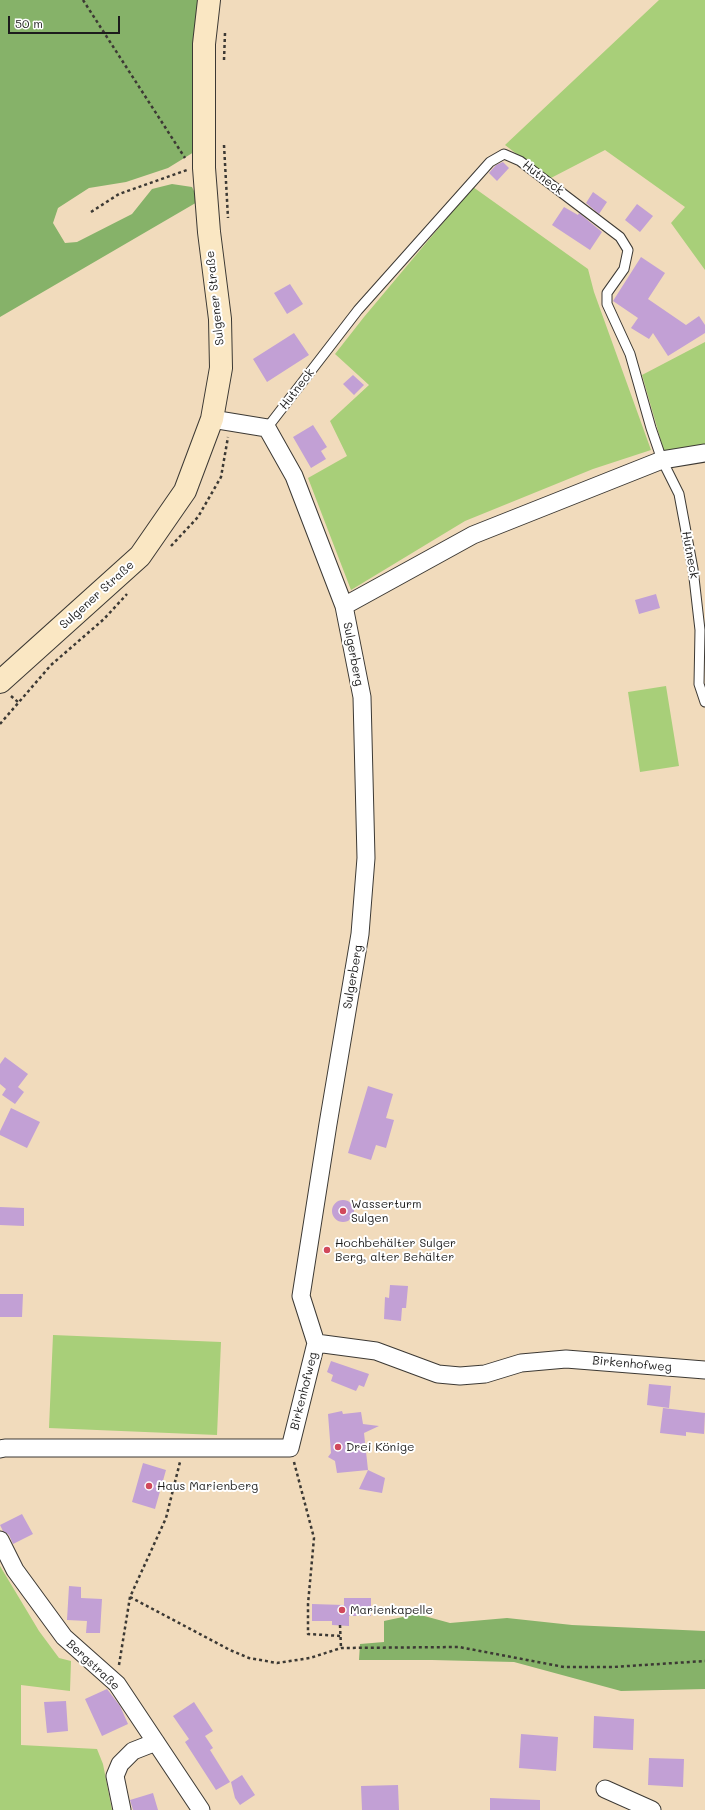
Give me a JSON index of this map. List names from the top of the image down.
{
  "streets": {
    "main road": ["Sulgener Straße"],
    "street": ["Sulgerberg", "Birkenhofweg", "Bergstraße"],
    "lane": ["Hutneck"]
  },
  "crossings": [
    ["Sulgerberg", "Birkenhofweg"]
  ],
  "places": [
    "Wasserturm Sulgen",
    "Hochbehälter Sulger Berg, alter Behälter",
    "Drei Könige",
    "Haus Marienberg",
    "Marienkapelle"
  ],
  "scale_bar": "50 m"
}
